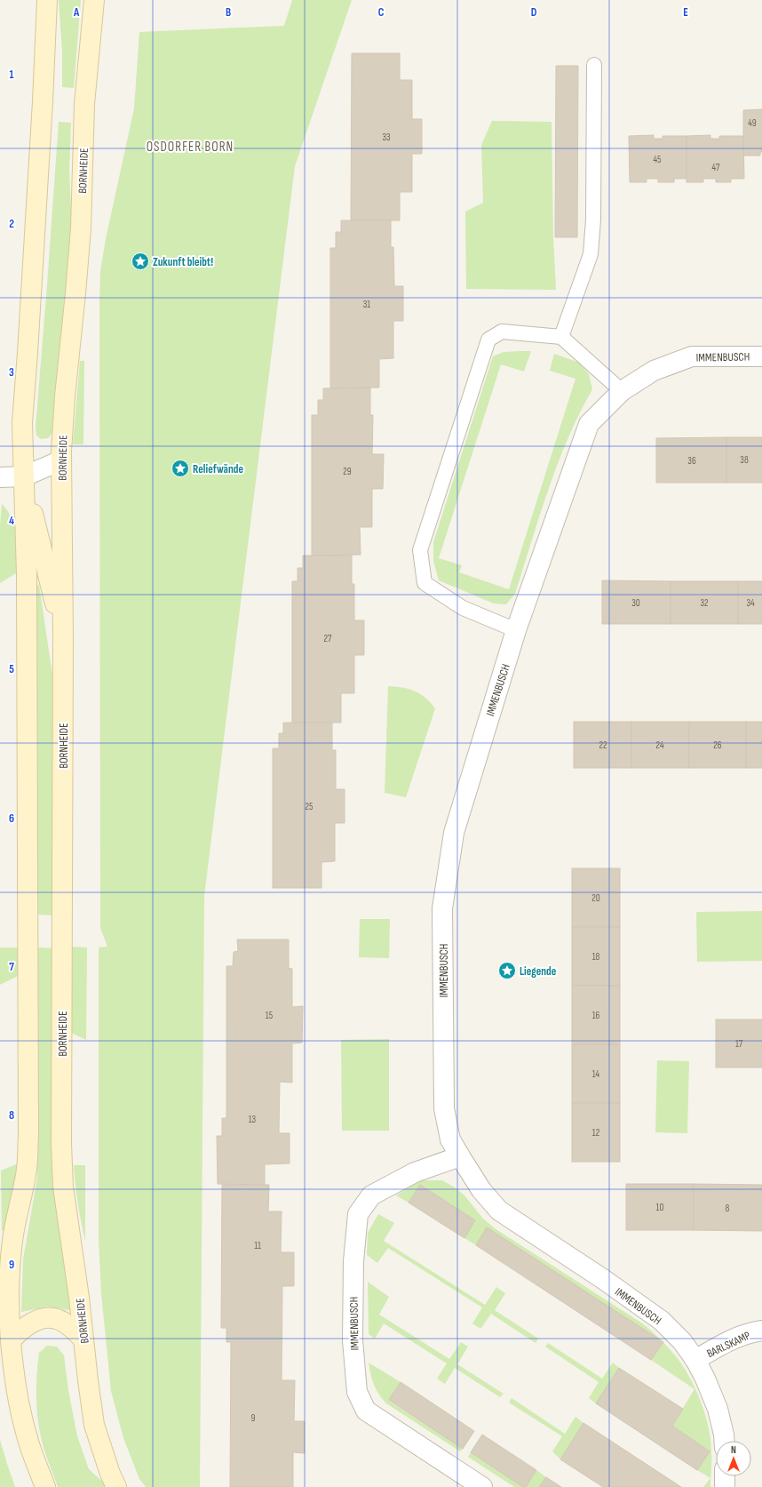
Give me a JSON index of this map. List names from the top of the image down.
{
  "streets": {
    "street": ["BORNHEIDE", "IMMENBUSCH", "BARLSKAMP"]
  },
  "crossings": [
    ["IMMENBUSCH", "BARLSKAMP"]
  ],
  "districts": ["OSDORFER BORN"],
  "places": {
    "place": ["Zukunft bleibt!", "Reliefwände", "Liegende"]
  },
  "house_numbers": [
    "49",
    "33",
    "45",
    "47",
    "31",
    "38",
    "36",
    "29",
    "30",
    "32",
    "34",
    "27",
    "22",
    "24",
    "26",
    "25",
    "20",
    "18",
    "15",
    "16",
    "17",
    "14",
    "13",
    "12",
    "10",
    "8",
    "11",
    "9"
  ],
  "north": "top",
  "grid": {
    "columns": [
      "A",
      "B",
      "C",
      "D",
      "E"
    ],
    "rows": [
      "1",
      "2",
      "3",
      "4",
      "5",
      "6",
      "7",
      "8",
      "9"
    ]
  }
}
